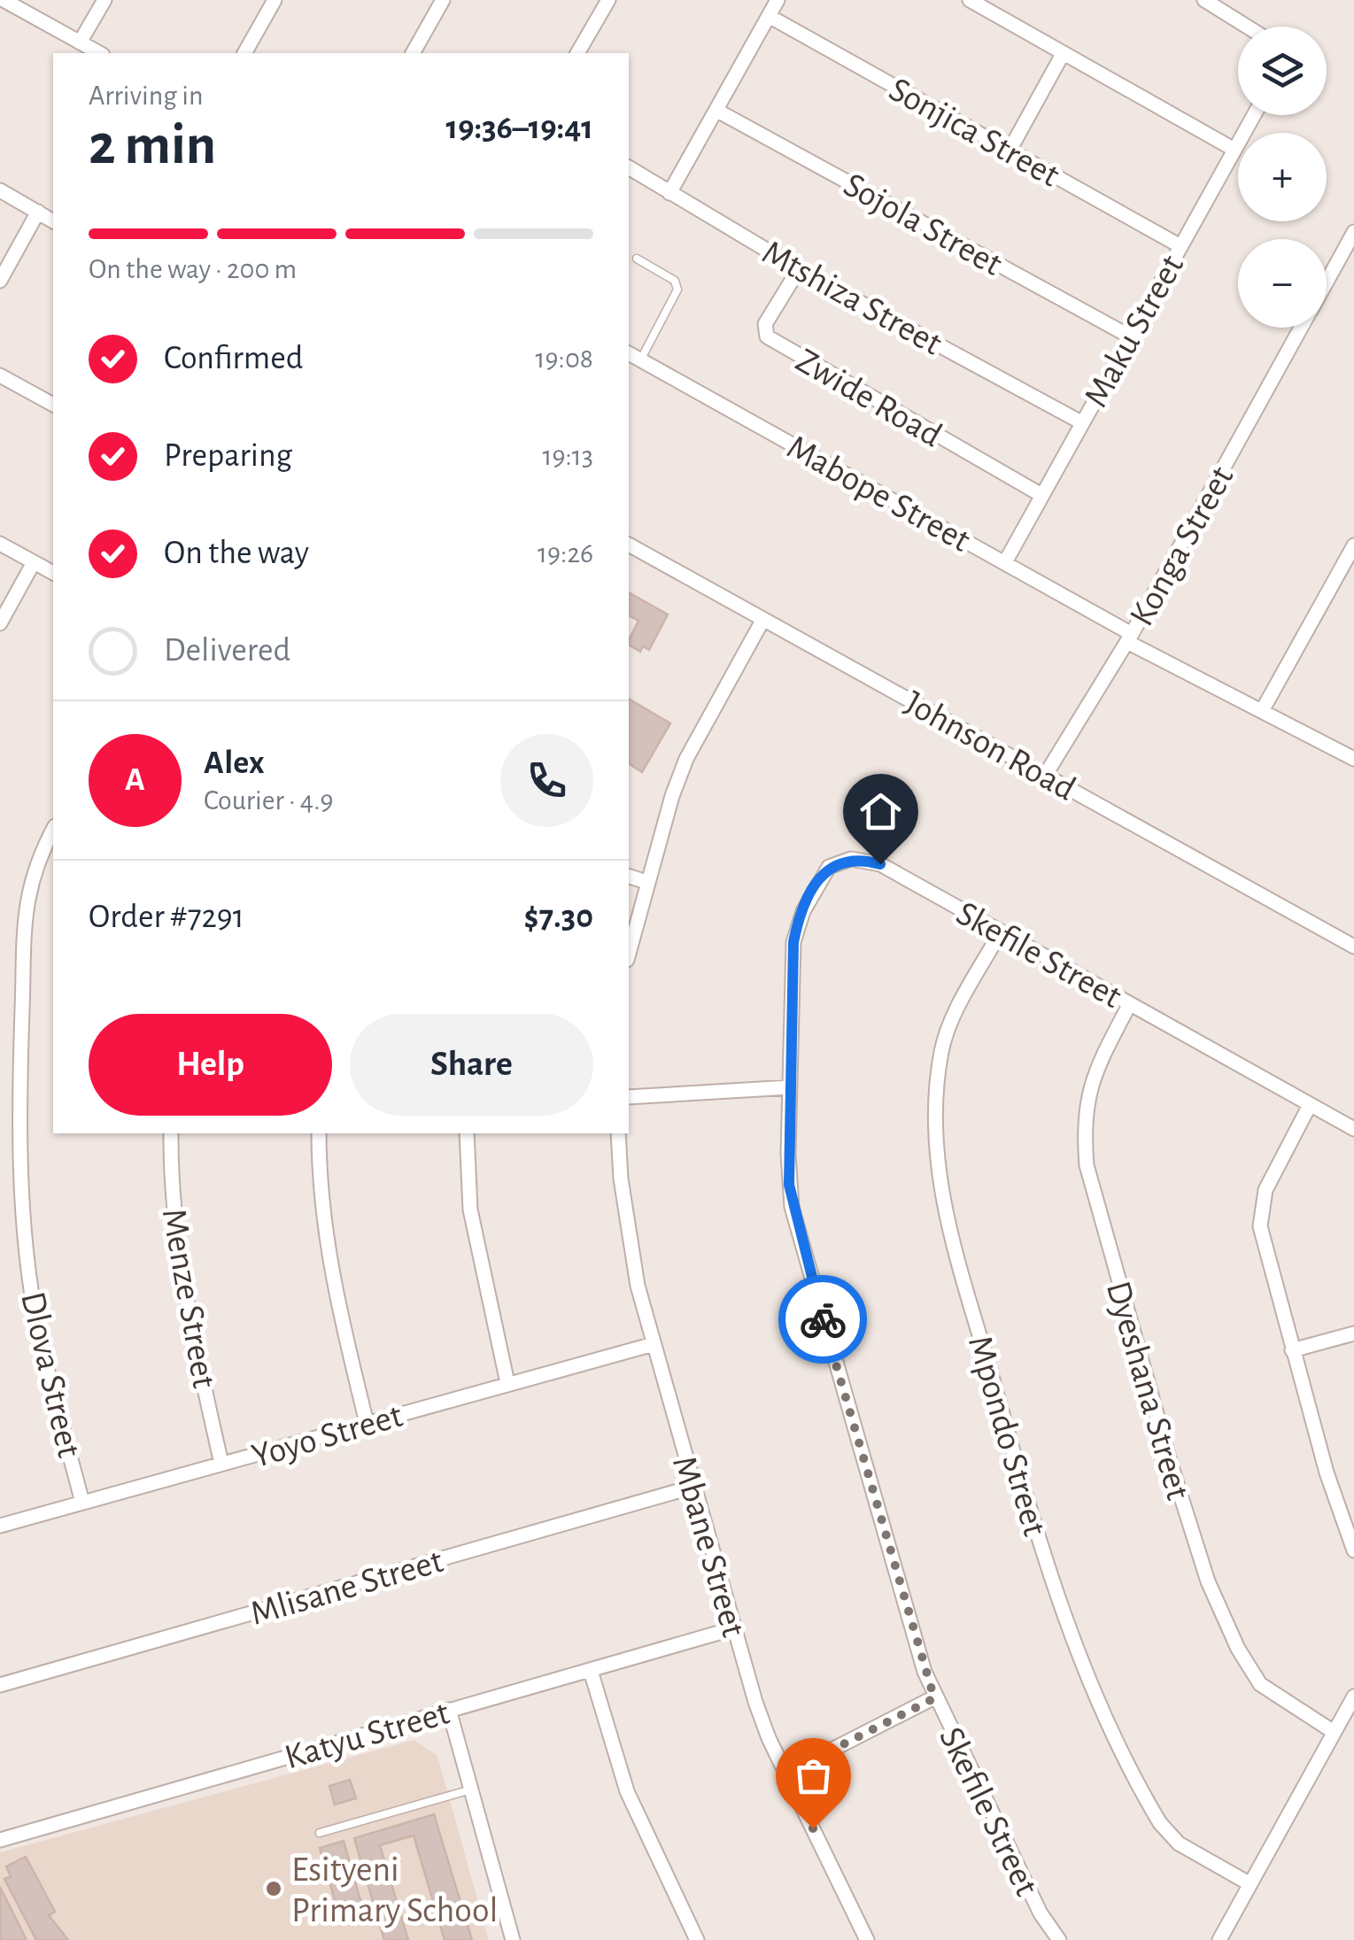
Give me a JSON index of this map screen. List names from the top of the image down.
{
  "streets": {
    "street": [
      "Sonjica Street",
      "Sojola Street",
      "Mtshiza Street",
      "Maku Street",
      "Zwide Road",
      "Mabope Street",
      "Konga Street",
      "Johnson Road",
      "Skefile Street",
      "Menze Street",
      "Dlova Street",
      "Dyeshana Street",
      "Yoyo Street",
      "Mpondo Street",
      "Mbane Street",
      "Mlisane Street",
      "Katyu Street"
    ]
  },
  "crossings": [
    ["Sonjica Street", "Maku Street"],
    ["Sojola Street", "Maku Street"],
    ["Mtshiza Street", "Maku Street"],
    ["Mtshiza Street", "Zwide Road"],
    ["Maku Street", "Zwide Road"],
    ["Maku Street", "Mabope Street"],
    ["Mabope Street", "Konga Street"],
    ["Konga Street", "Johnson Road"],
    ["Skefile Street", "Dyeshana Street"],
    ["Skefile Street", "Mpondo Street"],
    ["Menze Street", "Yoyo Street"],
    ["Dlova Street", "Yoyo Street"],
    ["Yoyo Street", "Mbane Street"],
    ["Mbane Street", "Mlisane Street"],
    ["Mbane Street", "Katyu Street"]
  ],
  "places": ["Esityeni Primary School"],
  "page": {
    "map_buttons": ["+", "−"],
    "heading": ["2 min", "Arriving in", "19:36–19:41"],
    "panel": [
      "Alex",
      "Courier · 4.9",
      "Order #7291",
      "$7.30"
    ],
    "bar": "On the way · 200 m",
    "list": [
      ["Confirmed", "19:08"],
      ["Preparing", "19:13"],
      ["On the way", "19:26"],
      "Delivered"
    ],
    "round": "A",
    "buttons": ["Help", "Share"]
  }
}
